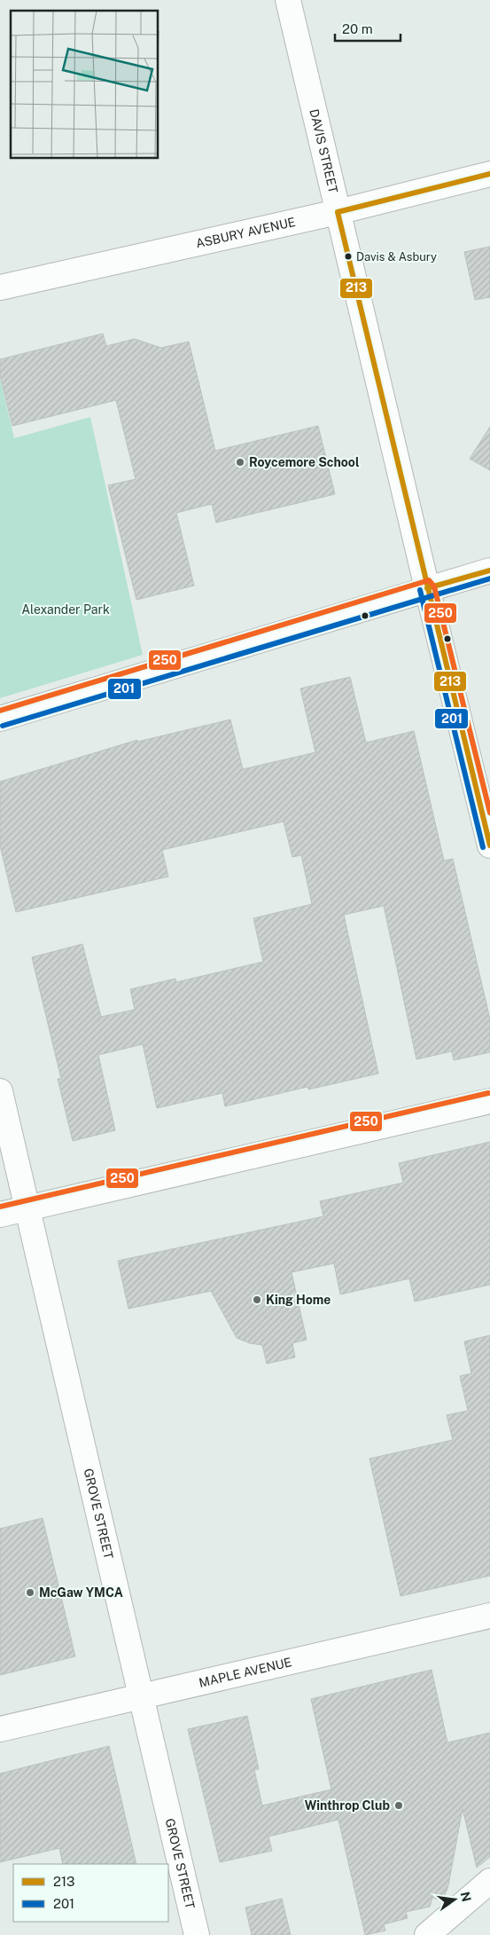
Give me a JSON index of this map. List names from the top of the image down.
{
  "streets": {
    "street": [
      "DAVIS STREET",
      "ASBURY AVENUE",
      "GROVE STREET",
      "MAPLE AVENUE"
    ]
  },
  "crossings": [
    ["DAVIS STREET", "ASBURY AVENUE"],
    ["GROVE STREET", "MAPLE AVENUE"]
  ],
  "parks": ["Alexander Park"],
  "places": [
    "Davis & Asbury",
    "Roycemore School",
    "King Home",
    "McGaw YMCA",
    "Winthrop Club"
  ],
  "lines": ["transit line 213", "transit line 201", "transit line 250"],
  "legend": ["213", "201"],
  "scale_bar": "20 m",
  "north": "right"
}
